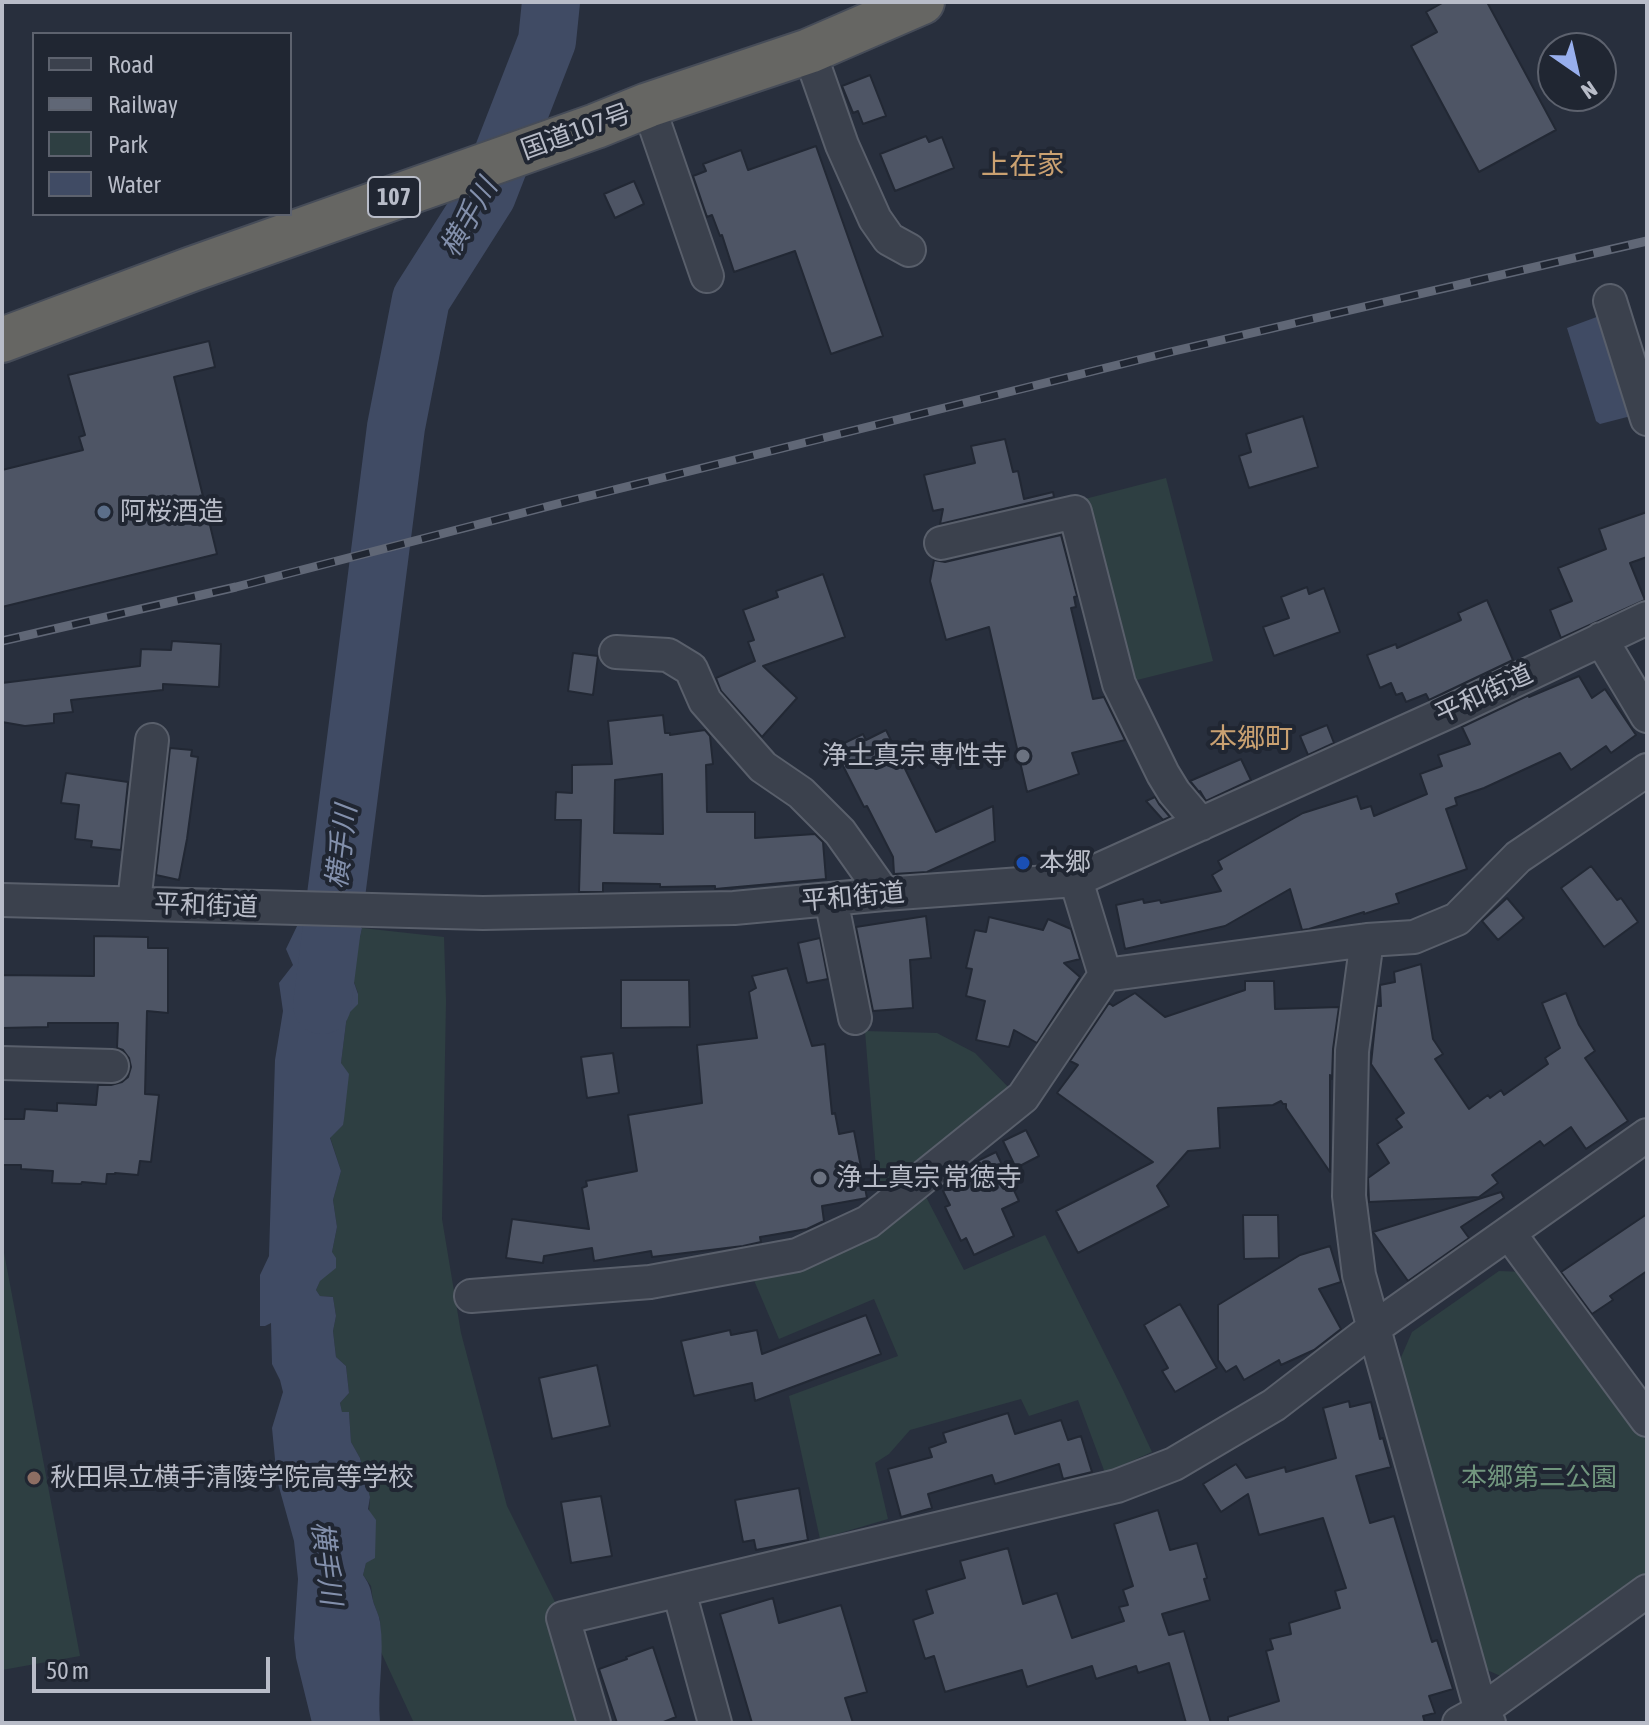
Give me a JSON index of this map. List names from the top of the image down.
{
  "streets": {
    "highway": ["国道107号", "107"],
    "street": ["平和街道"]
  },
  "districts": ["上在家", "本郷町"],
  "water": ["横手川"],
  "parks": ["本郷第二公園"],
  "places": [
    "阿桜酒造",
    "浄土真宗 専性寺",
    "本郷",
    "浄土真宗 常徳寺",
    "秋田県立横手清陵学院高等学校"
  ],
  "legend": [
    "Road",
    "Railway",
    "Park",
    "Water"
  ],
  "scale_bar": "50 m",
  "north": "bottom right"
}
